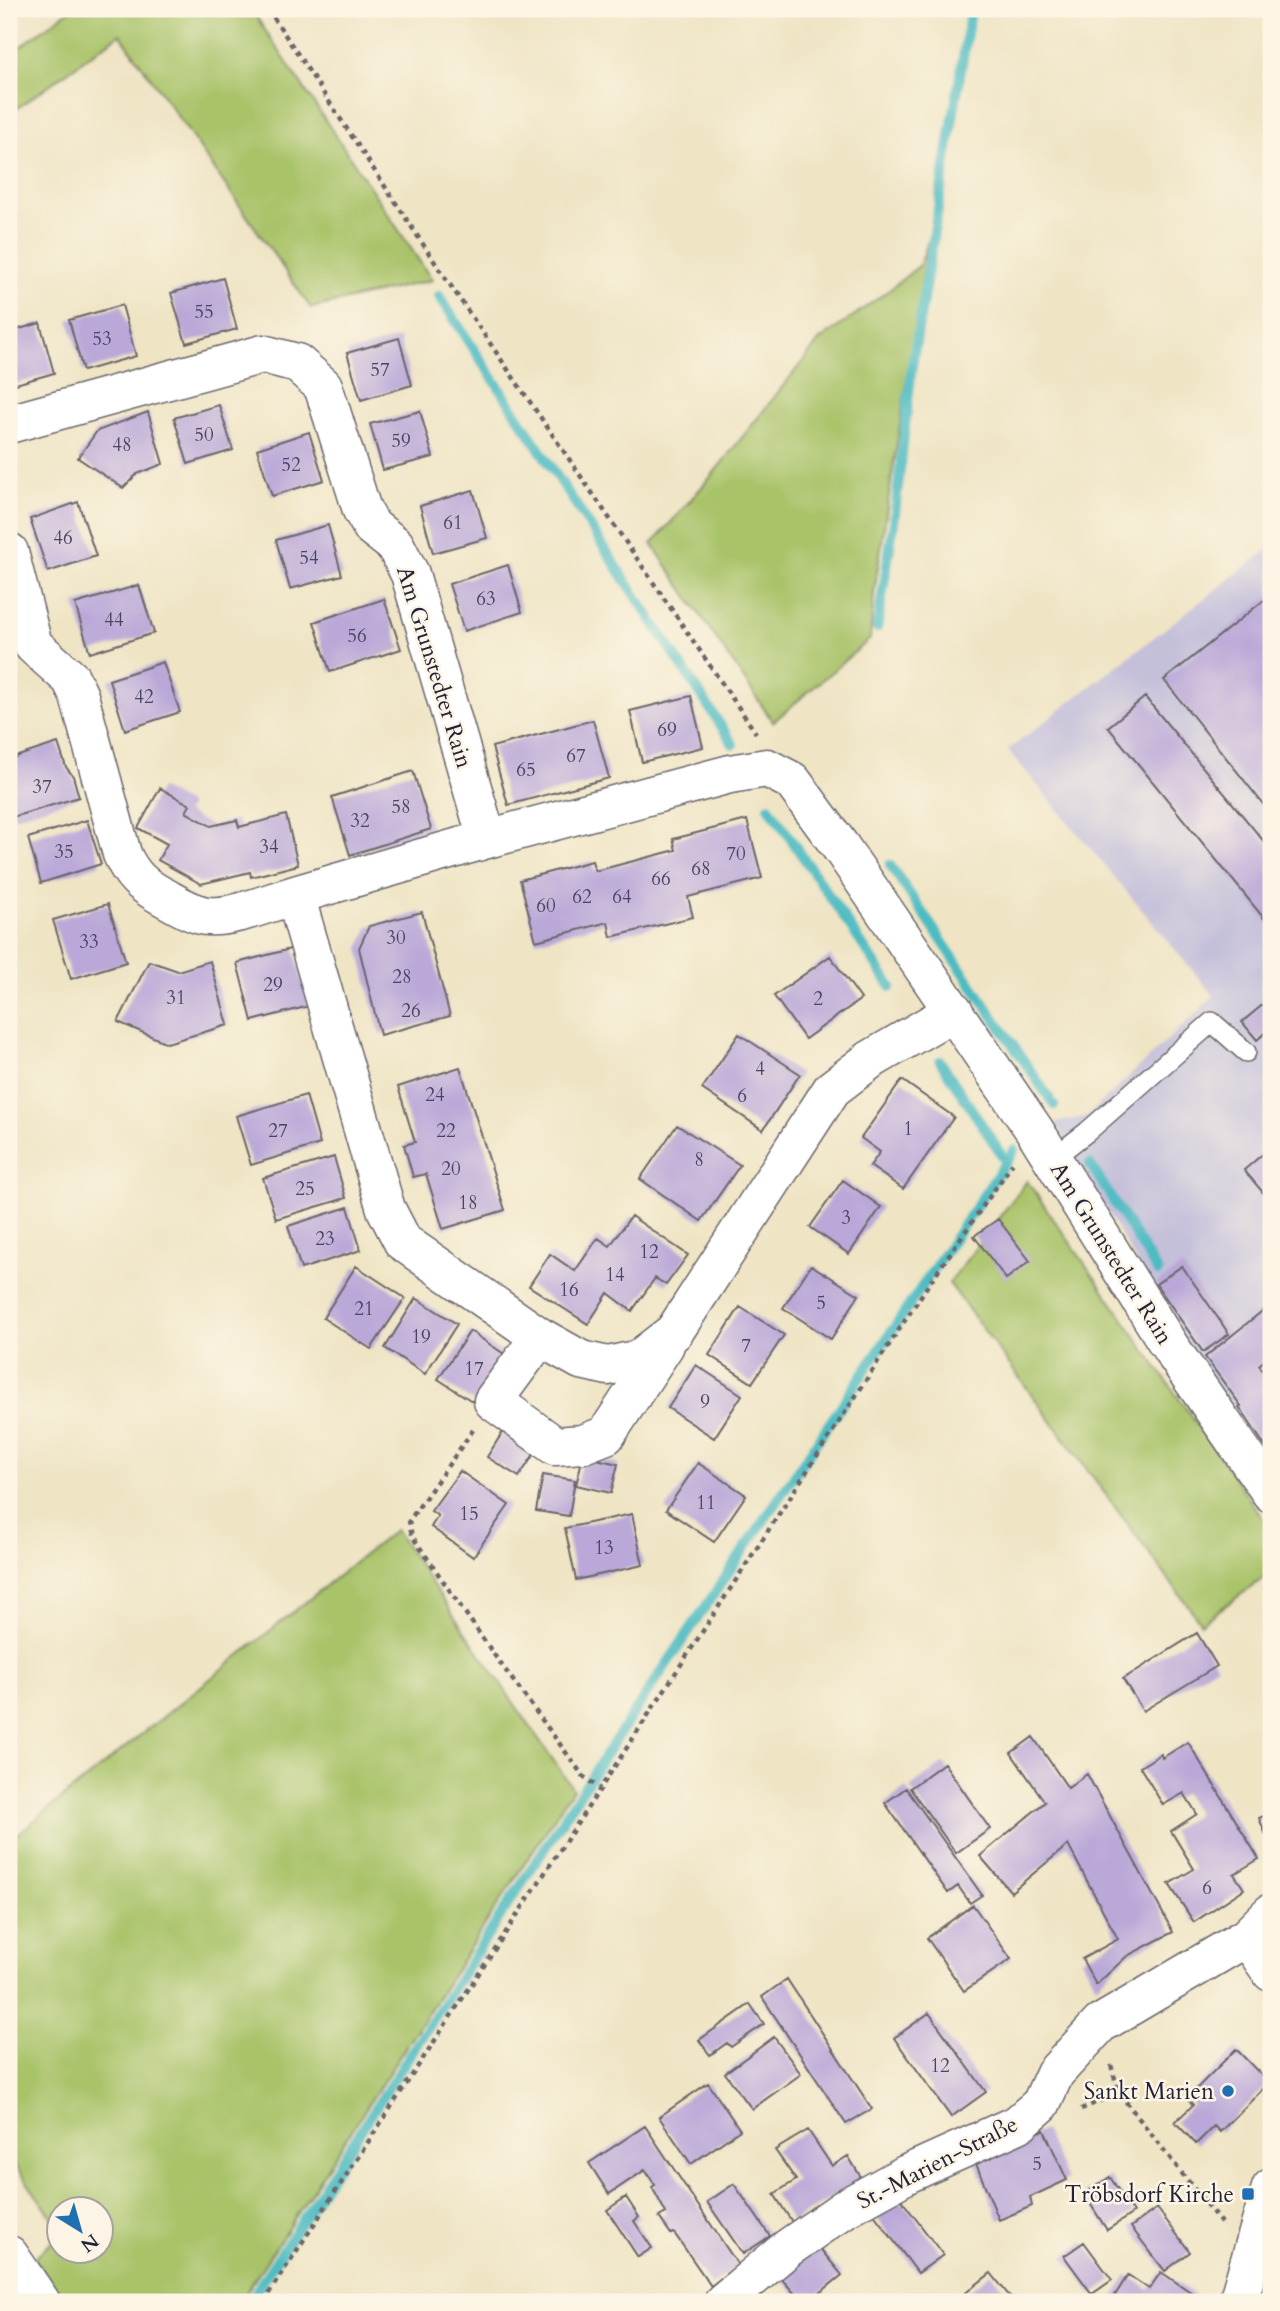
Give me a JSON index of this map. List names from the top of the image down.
{
  "streets": {
    "street": ["Am Grunstedter Rain", "St.-Marien-Straße"]
  },
  "places": {
    "other": ["Sankt Marien"],
    "transit": ["Tröbsdorf Kirche"]
  },
  "house_numbers": [
    "55",
    "53",
    "57",
    "50",
    "59",
    "48",
    "52",
    "61",
    "46",
    "54",
    "63",
    "44",
    "56",
    "42",
    "69",
    "67",
    "65",
    "37",
    "58",
    "32",
    "34",
    "35",
    "70",
    "68",
    "66",
    "62",
    "64",
    "60",
    "30",
    "33",
    "28",
    "29",
    "31",
    "2",
    "26",
    "4",
    "24",
    "6",
    "1",
    "27",
    "22",
    "8",
    "20",
    "25",
    "18",
    "3",
    "23",
    "12",
    "14",
    "16",
    "5",
    "21",
    "19",
    "7",
    "17",
    "9",
    "11",
    "15",
    "13",
    "6",
    "12",
    "5"
  ],
  "north": "bottom right"
}
